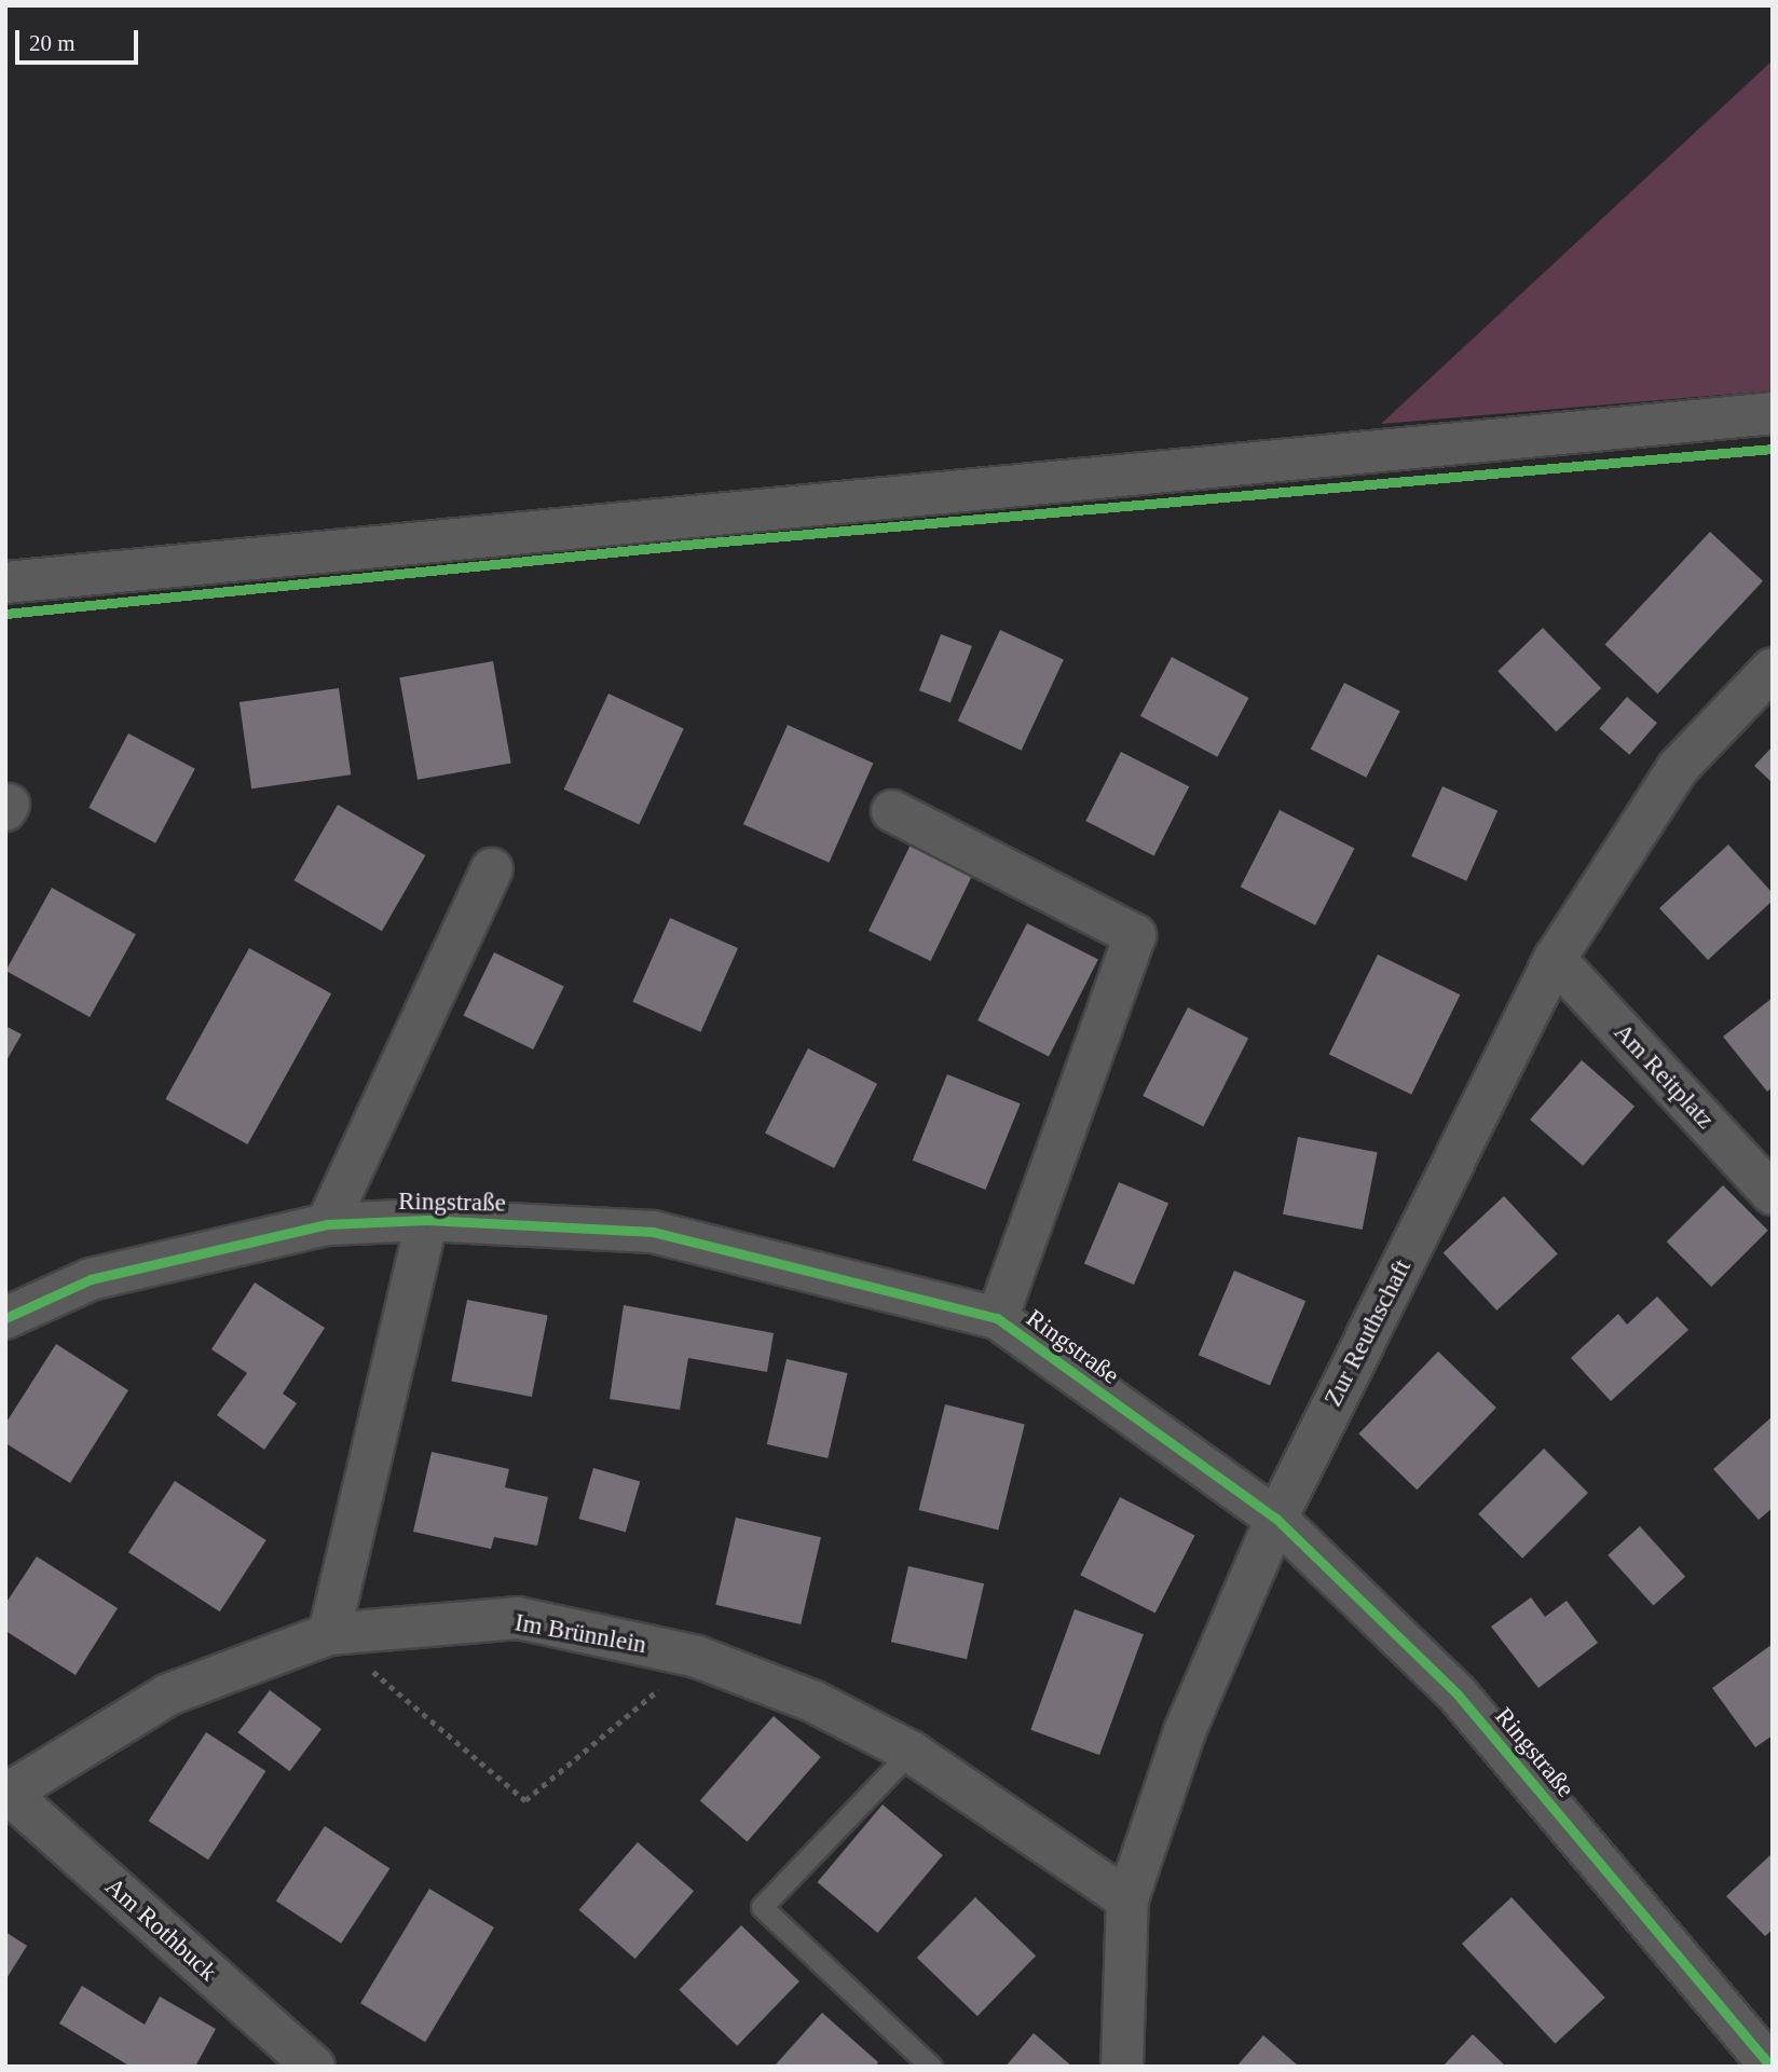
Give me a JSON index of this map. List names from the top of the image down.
{
  "streets": {
    "street": [
      "Am Reitplatz",
      "Ringstraße",
      "Zur Reuthschaft",
      "Im Brünnlein",
      "Am Rothbuck"
    ]
  },
  "crossings": [
    ["Am Reitplatz", "Zur Reuthschaft"],
    ["Ringstraße", "Zur Reuthschaft"],
    ["Zur Reuthschaft", "Im Brünnlein"],
    ["Im Brünnlein", "Am Rothbuck"]
  ],
  "scale_bar": "20 m"
}
